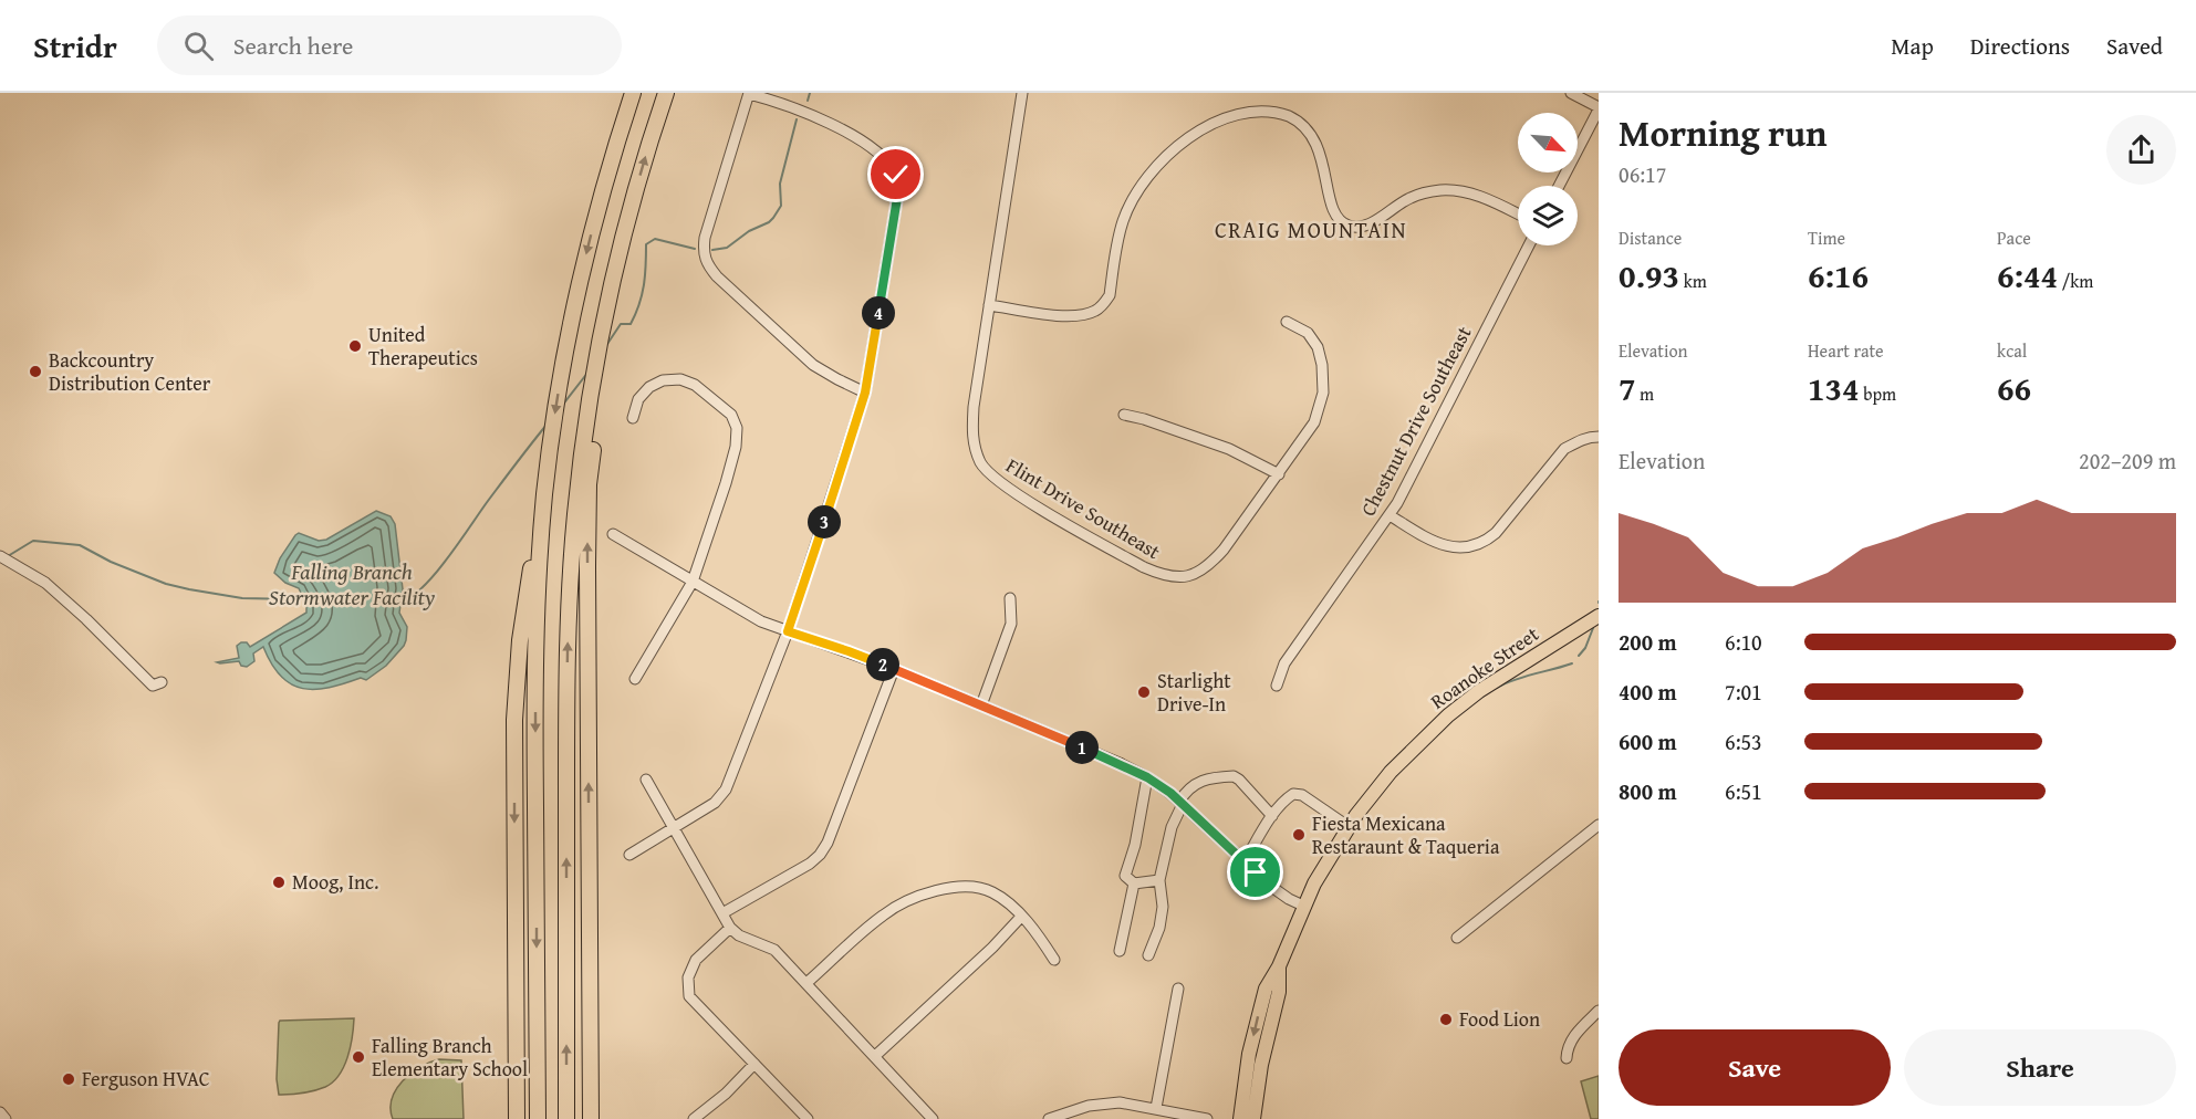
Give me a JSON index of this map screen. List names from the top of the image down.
{
  "streets": {
    "main road": ["Roanoke Street"],
    "street": ["Chestnut Drive Southeast", "Flint Drive Southeast"]
  },
  "districts": ["CRAIG MOUNTAIN"],
  "water": ["Falling Branch Stormwater Facility"],
  "places": [
    "United Therapeutics",
    "Backcountry Distribution Center",
    "Starlight Drive-In",
    "Fiesta Mexicana Restaraunt & Taqueria",
    "Moog, Inc.",
    "Food Lion",
    "Falling Branch Elementary School",
    "Ferguson HVAC"
  ],
  "north": "bottom right",
  "page": {
    "header": "Stridr",
    "search": "Search here",
    "nav": ["Map", "Directions", "Saved"],
    "heading": ["Morning run", "06:17"],
    "stats": [
      ["Distance", "0.93 km"],
      ["Time", "6:16"],
      ["Pace", "6:44 /km"],
      ["Elevation", "7 m"],
      ["Heart rate", "134 bpm"],
      ["kcal", "66"]
    ],
    "pins": [
      "4",
      "3",
      "2",
      "1"
    ],
    "chart": ["Elevation", "202–209 m"],
    "list": [
      {
        "name": "200 m",
        "note": "6:10"
      },
      {
        "name": "400 m",
        "note": "7:01"
      },
      {
        "name": "600 m",
        "note": "6:53"
      },
      {
        "name": "800 m",
        "note": "6:51"
      }
    ],
    "buttons": ["Save", "Share"]
  }
}
